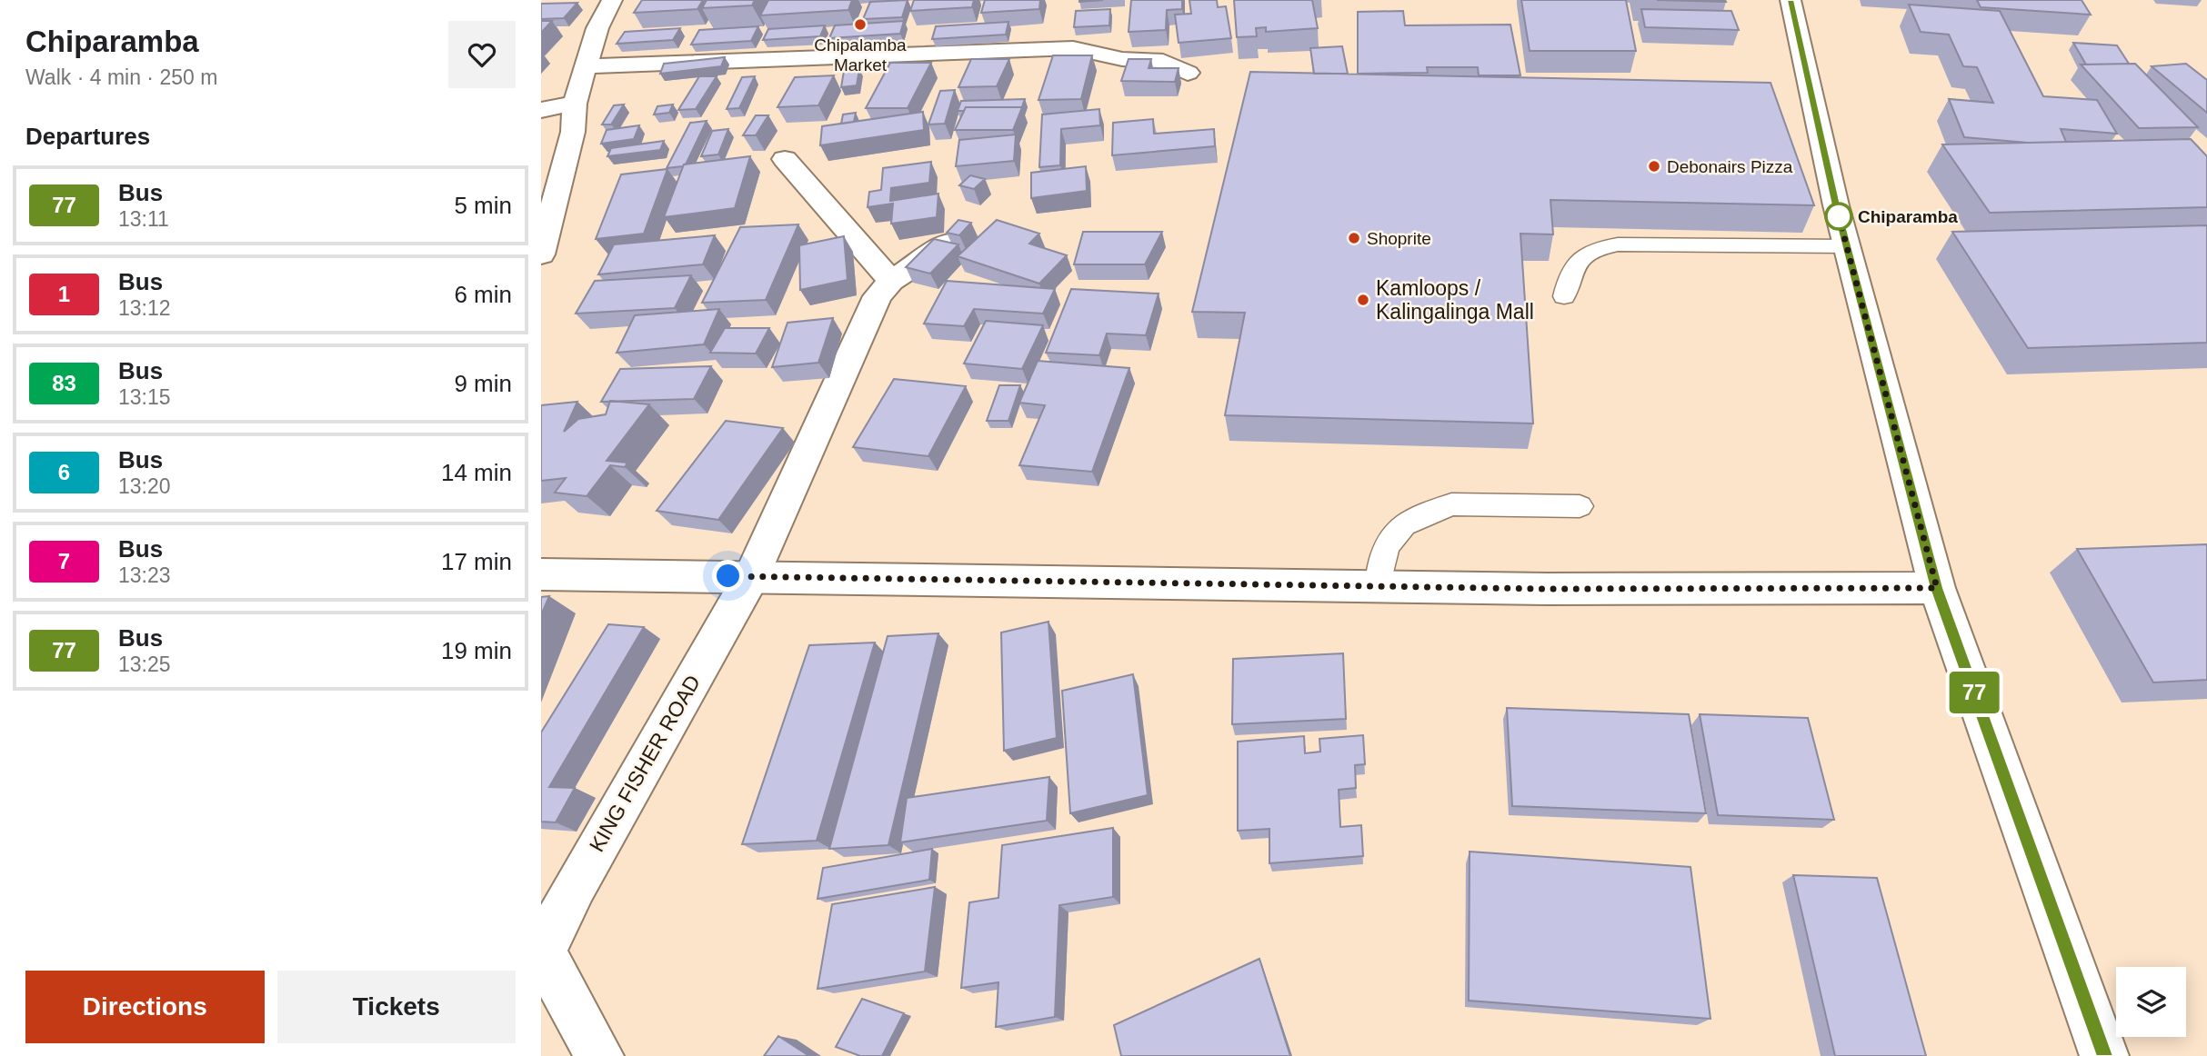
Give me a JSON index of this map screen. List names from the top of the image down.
{
  "streets": {
    "street": ["KING FISHER ROAD"]
  },
  "places": [
    "Chipalamba Market",
    "Debonairs Pizza",
    "Chiparamba",
    "Shoprite",
    "Kamloops / Kalingalinga Mall"
  ],
  "lines": ["bus line 77"],
  "page": {
    "heading": [
      ["Chiparamba", "Walk · 4 min · 250 m"],
      "Departures"
    ],
    "on_map": "77",
    "list": [
      {
        "mark": "77",
        "name": "Bus",
        "note": "13:11",
        "value": "5 min"
      },
      {
        "mark": "1",
        "name": "Bus",
        "note": "13:12",
        "value": "6 min"
      },
      {
        "mark": "83",
        "name": "Bus",
        "note": "13:15",
        "value": "9 min"
      },
      {
        "mark": "6",
        "name": "Bus",
        "note": "13:20",
        "value": "14 min"
      },
      {
        "mark": "7",
        "name": "Bus",
        "note": "13:23",
        "value": "17 min"
      },
      {
        "mark": "77",
        "name": "Bus",
        "note": "13:25",
        "value": "19 min"
      }
    ],
    "buttons": ["Directions", "Tickets"]
  }
}
